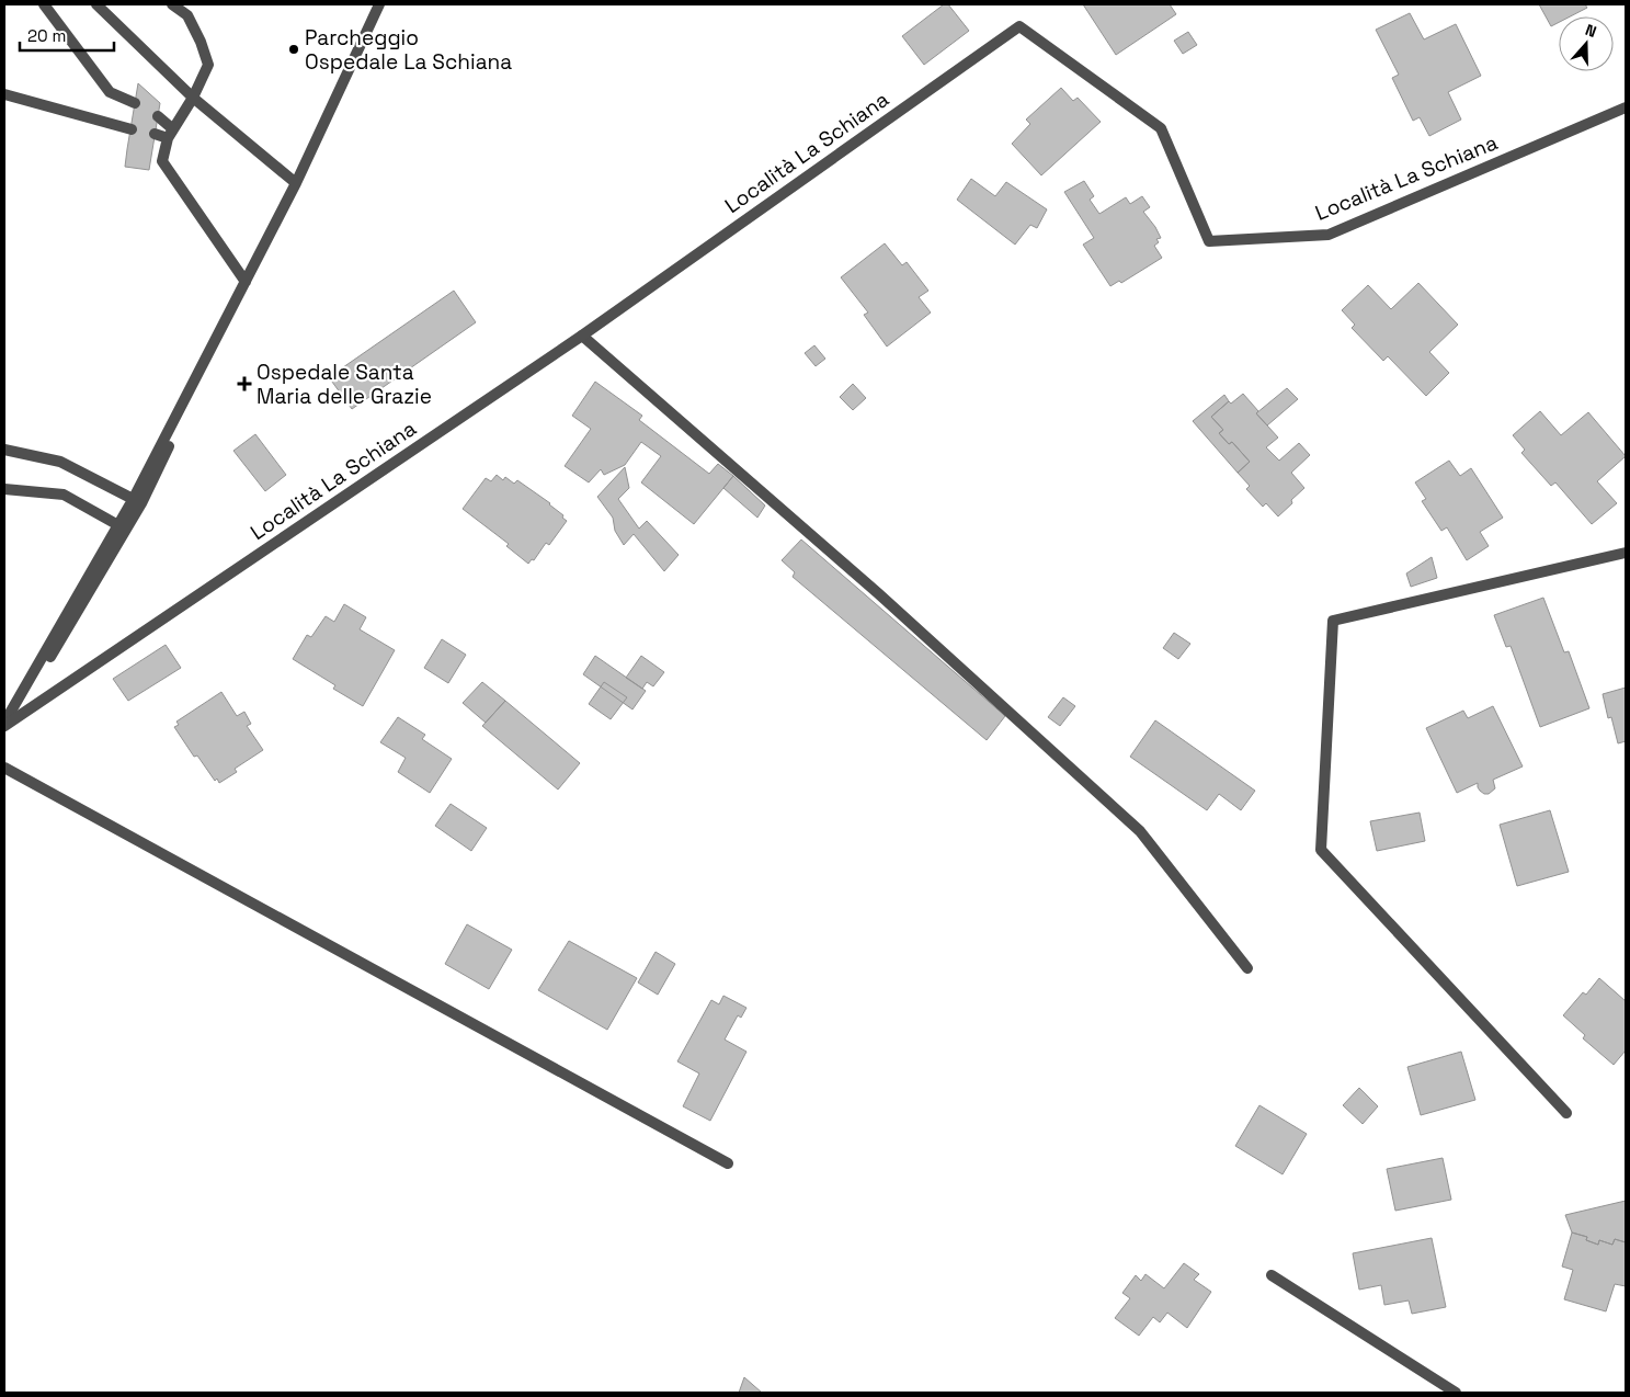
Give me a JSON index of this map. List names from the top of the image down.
{
  "streets": {
    "street": ["Località La Schiana"]
  },
  "places": {
    "other": ["Parcheggio Ospedale La Schiana"],
    "health": ["Ospedale Santa Maria delle Grazie"]
  },
  "scale_bar": "20 m",
  "north": "top"
}
